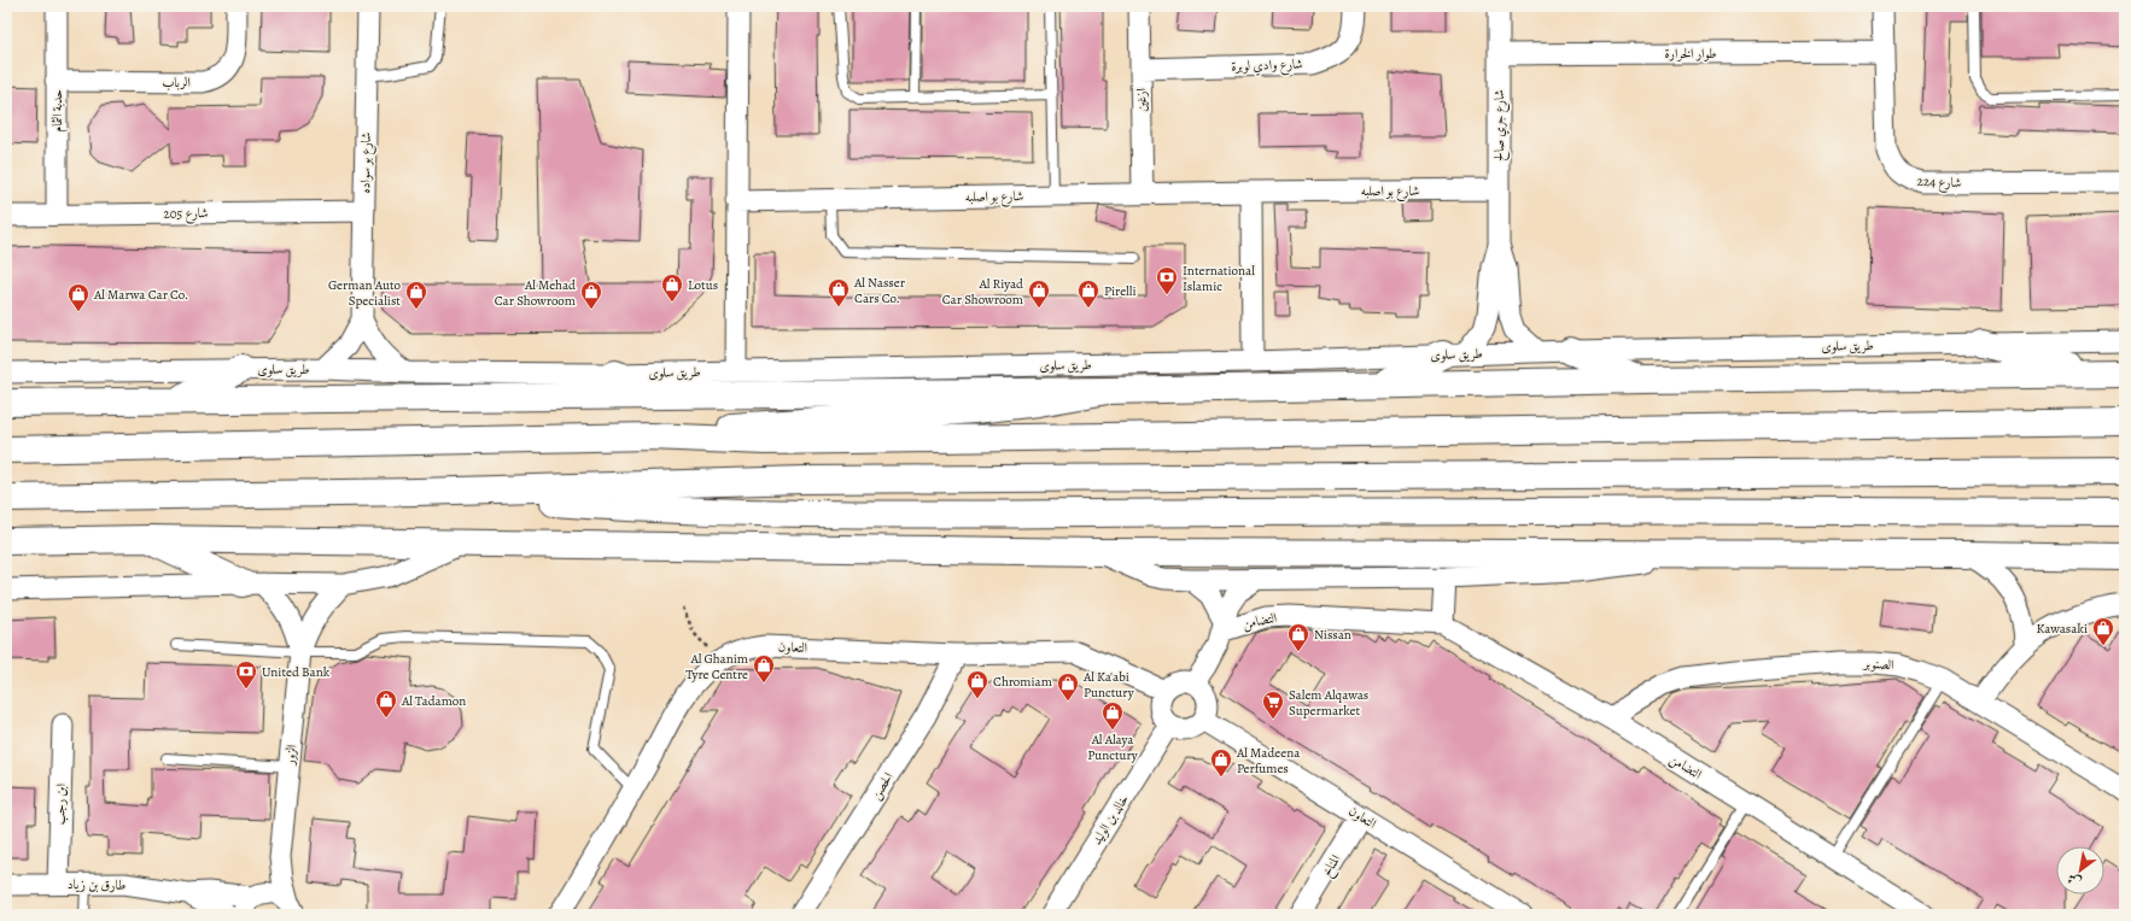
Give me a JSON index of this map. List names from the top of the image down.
{
  "streets": {
    "main road": ["طريق سلوى"],
    "street": [
      "طوار الخرارة",
      "شارع وادي لوبرة",
      "الرباب",
      "ازغين",
      "حدبة الثمام",
      "شارع جري صالح",
      "شارع بو سواده",
      "شارع 224",
      "شارع بو اصلبه",
      "شارع 205",
      "التضامن",
      "التعاون",
      "الصنوبر",
      "الزور",
      "الحصن",
      "ابن رجب",
      "خالد بن الوليد",
      "المناخ",
      "طارق بن زياد"
    ]
  },
  "crossings": [
    ["طوار الخرارة", "شارع جري صالح"],
    ["طوار الخرارة", "شارع 224"],
    ["شارع وادي لوبرة", "ازغين"],
    ["الرباب", "حدبة الثمام"],
    ["ازغين", "شارع بو اصلبه"],
    ["حدبة الثمام", "شارع 205"],
    ["شارع جري صالح", "شارع بو اصلبه"],
    ["شارع جري صالح", "طريق سلوى"],
    ["شارع بو سواده", "شارع 205"],
    ["شارع بو سواده", "طريق سلوى"],
    ["التضامن", "الصنوبر"],
    ["التعاون", "الحصن"],
    ["التعاون", "خالد بن الوليد"],
    ["التعاون", "المناخ"],
    ["الزور", "طارق بن زياد"],
    ["ابن رجب", "طارق بن زياد"]
  ],
  "places": {
    "bank": ["International Islamic", "United Bank"],
    "shop": [
      "Lotus",
      "Al Nasser Cars Co.",
      "Al Riyad Car Showroom",
      "Pirelli",
      "German Auto Specialist",
      "Al Mehad Car Showroom",
      "Al Marwa Car Co.",
      "Kawasaki",
      "Nissan",
      "Al Ghanim Tyre Centre",
      "Chromiam",
      "Al Ka'abi Punctury",
      "Al Tadamon",
      "Al Alaya Punctury",
      "Al Madeena Perfumes"
    ],
    "supermarket": ["Salem Alqawas Supermarket"]
  },
  "north": "bottom left"
}
